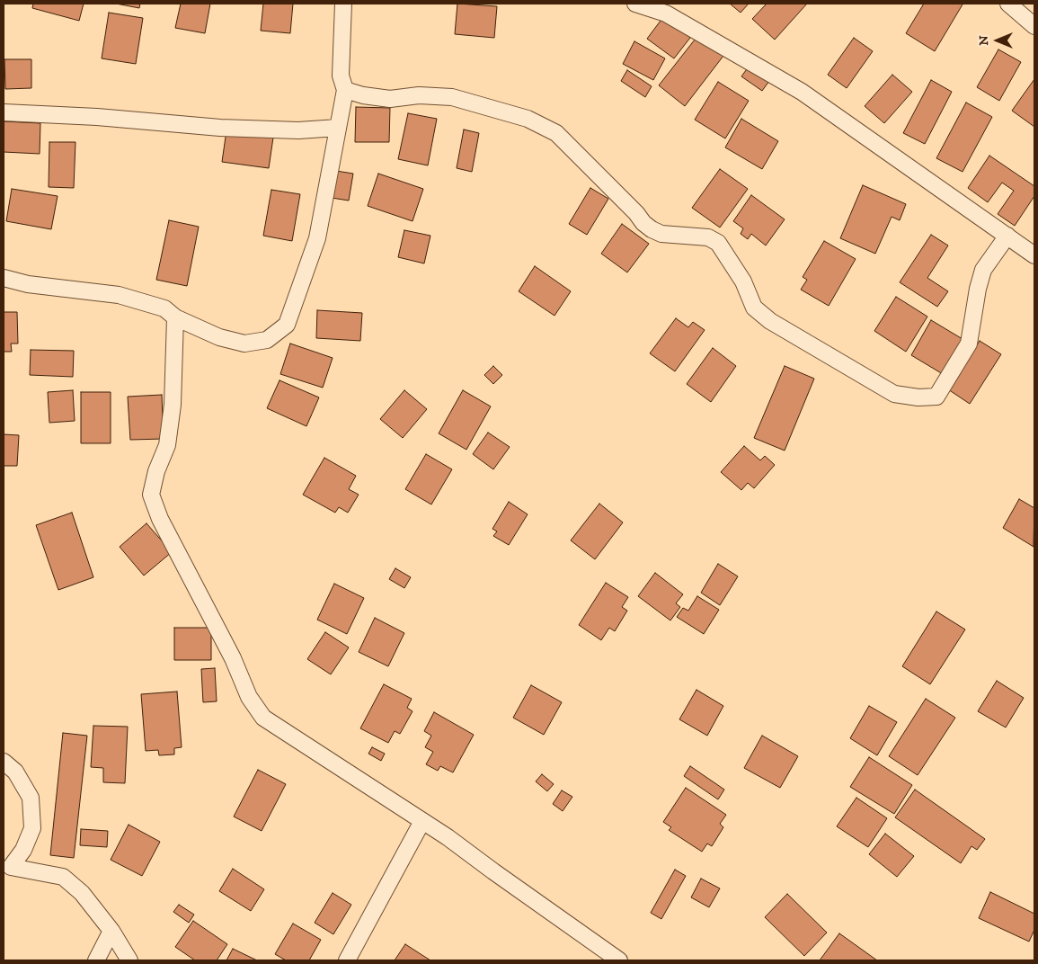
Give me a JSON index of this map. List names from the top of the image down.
{
  "north": "left"
}
